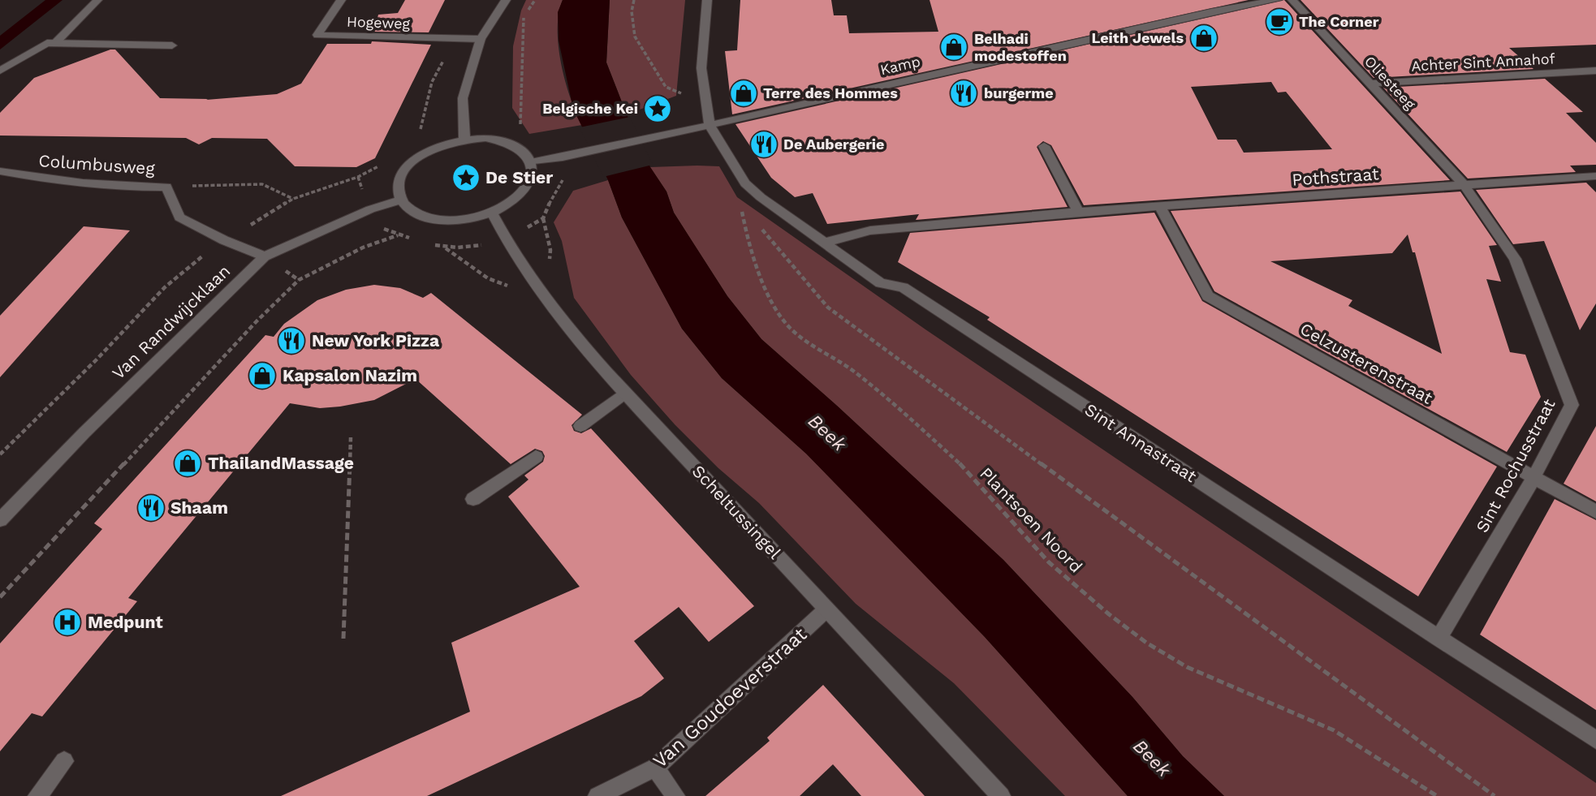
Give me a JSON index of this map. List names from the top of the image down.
{
  "streets": {
    "street": [
      "Hogeweg",
      "Achter Sint Annahof",
      "Kamp",
      "Oliesteeg",
      "Columbusweg",
      "Pothstraat",
      "Van Randwijcklaan",
      "Celzusterenstraat",
      "Sint Annastraat",
      "Sint Rochusstraat",
      "Scheltussingel",
      "Van Goudoeverstraat"
    ],
    "path": ["Plantsoen Noord"]
  },
  "crossings": [
    ["Achter Sint Annahof", "Oliesteeg"],
    ["Kamp", "Van Randwijcklaan"],
    ["Kamp", "Sint Annastraat"],
    ["Kamp", "Scheltussingel"],
    ["Oliesteeg", "Pothstraat"],
    ["Oliesteeg", "Sint Rochusstraat"],
    ["Columbusweg", "Van Randwijcklaan"],
    ["Pothstraat", "Celzusterenstraat"],
    ["Pothstraat", "Sint Annastraat"],
    ["Pothstraat", "Sint Rochusstraat"],
    ["Van Randwijcklaan", "Scheltussingel"],
    ["Celzusterenstraat", "Sint Rochusstraat"],
    ["Sint Annastraat", "Sint Rochusstraat"],
    ["Sint Annastraat", "Plantsoen Noord"],
    ["Scheltussingel", "Van Goudoeverstraat"]
  ],
  "water": ["Beek"],
  "places": {
    "cafe": ["The Corner"],
    "shop": [
      "Leith Jewels",
      "Belhadi modestoffen",
      "Terre des Hommes",
      "Kapsalon Nazim",
      "ThailandMassage"
    ],
    "restaurant": [
      "burgerme",
      "De Aubergerie",
      "New York Pizza",
      "Shaam"
    ],
    "place": ["Belgische Kei", "De Stier"],
    "hospital": ["Medpunt"]
  }
}
